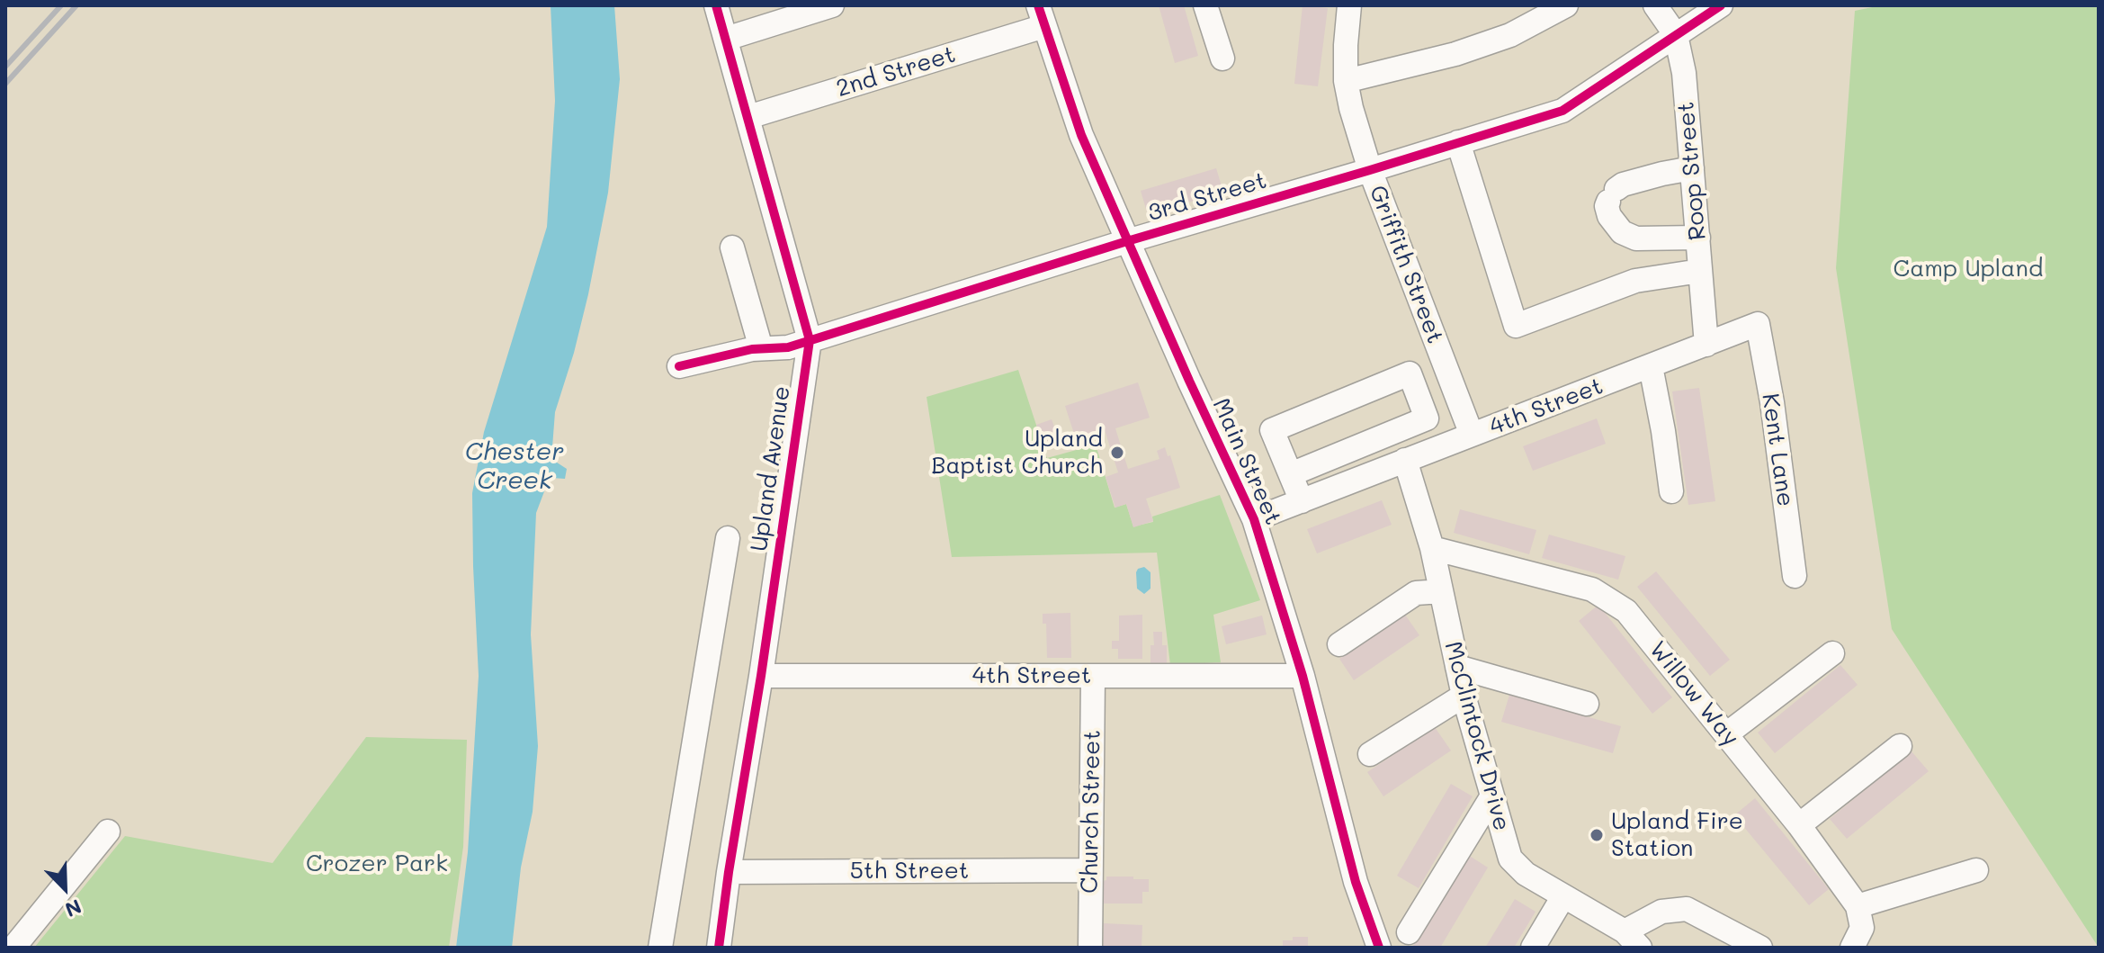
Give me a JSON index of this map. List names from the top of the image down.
{
  "streets": {
    "street": [
      "2nd Street",
      "Roop Street",
      "3rd Street",
      "Griffith Street",
      "4th Street",
      "Kent Lane",
      "Main Street",
      "Upland Avenue",
      "Willow Way",
      "McClintock Drive",
      "Church Street",
      "5th Street"
    ]
  },
  "crossings": [
    ["2nd Street", "Main Street"],
    ["2nd Street", "Upland Avenue"],
    ["Roop Street", "3rd Street"],
    ["Roop Street", "4th Street"],
    ["3rd Street", "Griffith Street"],
    ["3rd Street", "Main Street"],
    ["3rd Street", "Upland Avenue"],
    ["Griffith Street", "4th Street"],
    ["4th Street", "Kent Lane"],
    ["4th Street", "Main Street"],
    ["4th Street", "Upland Avenue"],
    ["4th Street", "McClintock Drive"],
    ["4th Street", "Church Street"],
    ["Upland Avenue", "5th Street"],
    ["Willow Way", "McClintock Drive"],
    ["Church Street", "5th Street"]
  ],
  "water": ["Chester Creek"],
  "parks": ["Camp Upland", "Crozer Park"],
  "places": ["Upland Baptist Church", "Upland Fire Station"],
  "north": "bottom right"
}
